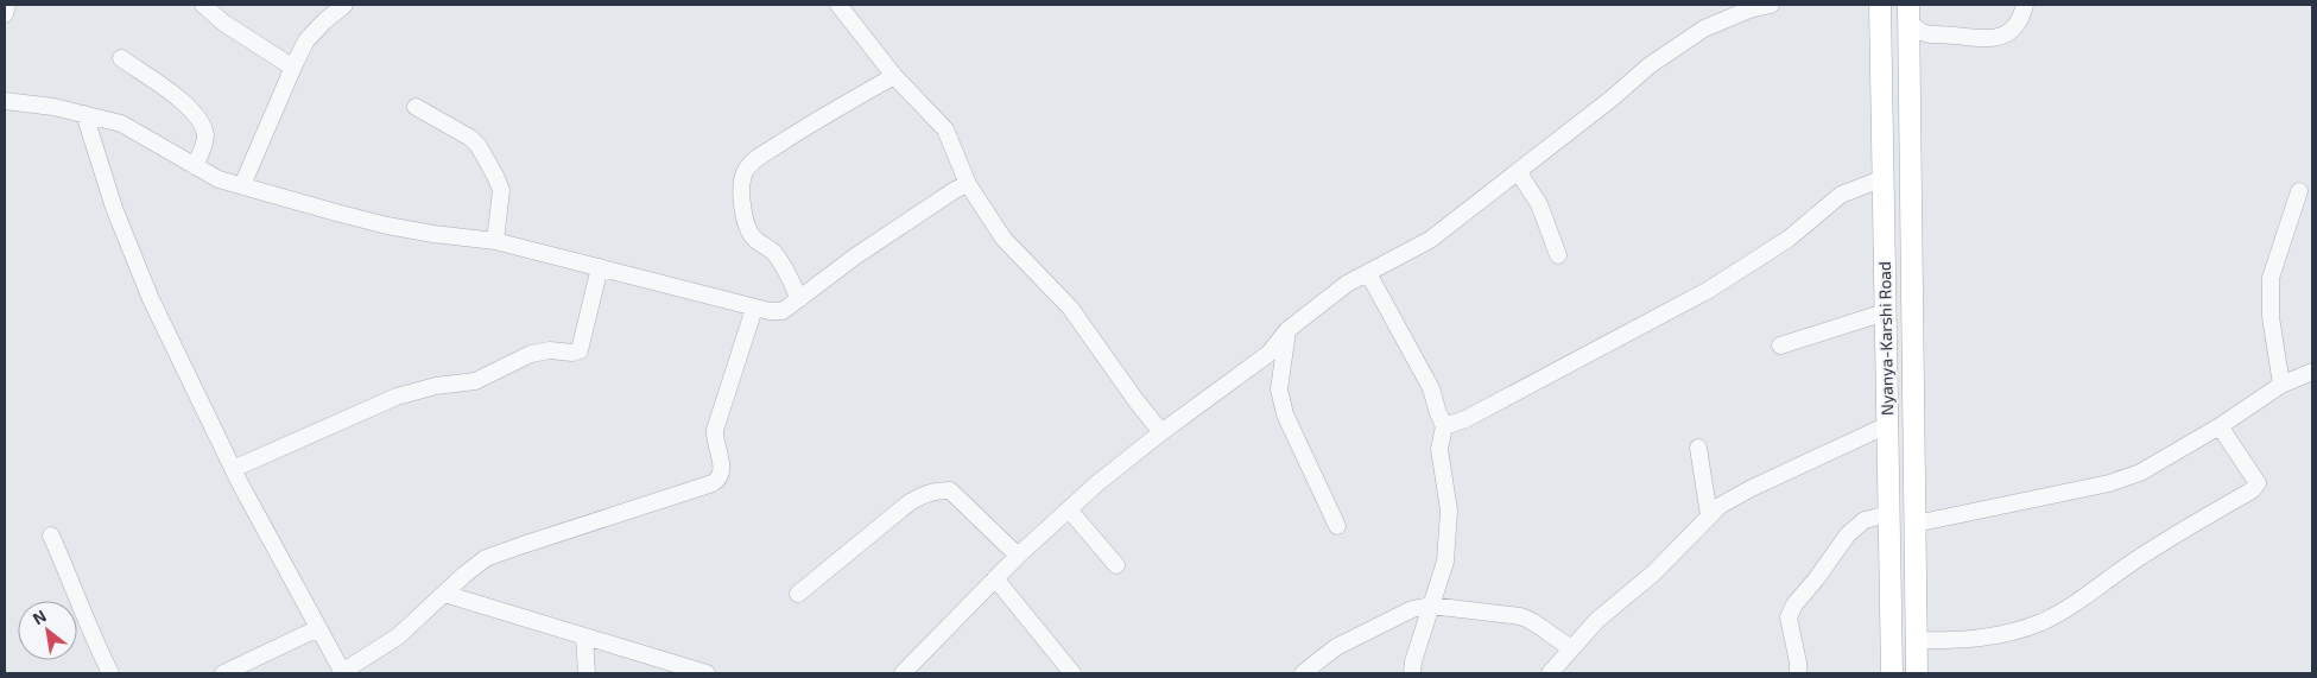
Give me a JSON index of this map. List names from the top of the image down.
{
  "streets": {
    "main road": ["Nyanya-Karshi Road"]
  },
  "north": "top left"
}
